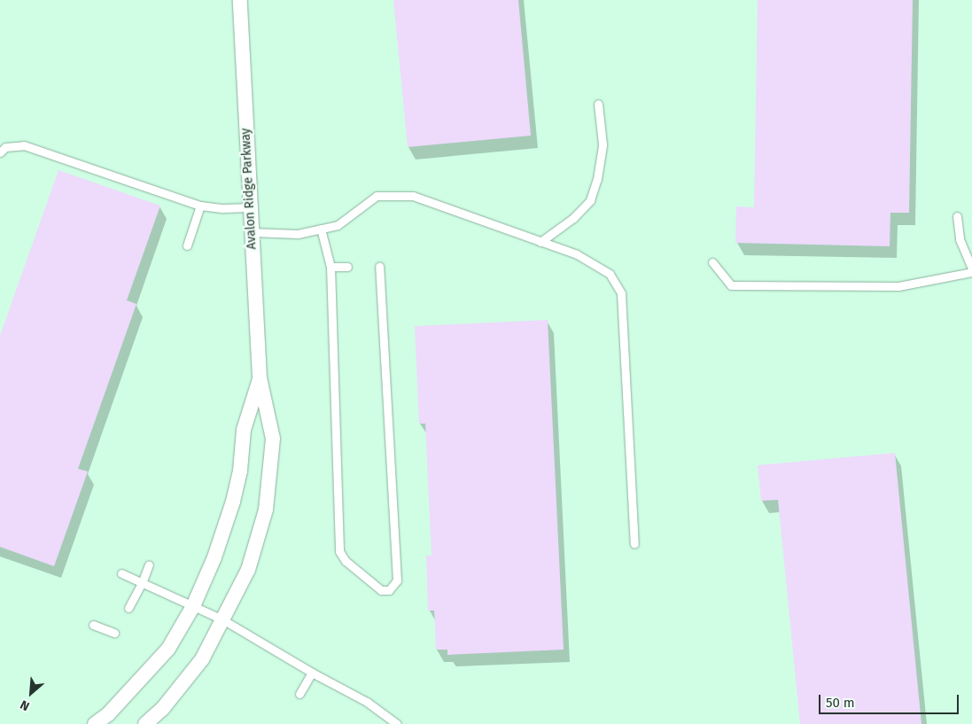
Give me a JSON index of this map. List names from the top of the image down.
{
  "streets": {
    "street": ["Avalon Ridge Parkway"]
  },
  "scale_bar": "50 m",
  "north": "bottom left"
}
